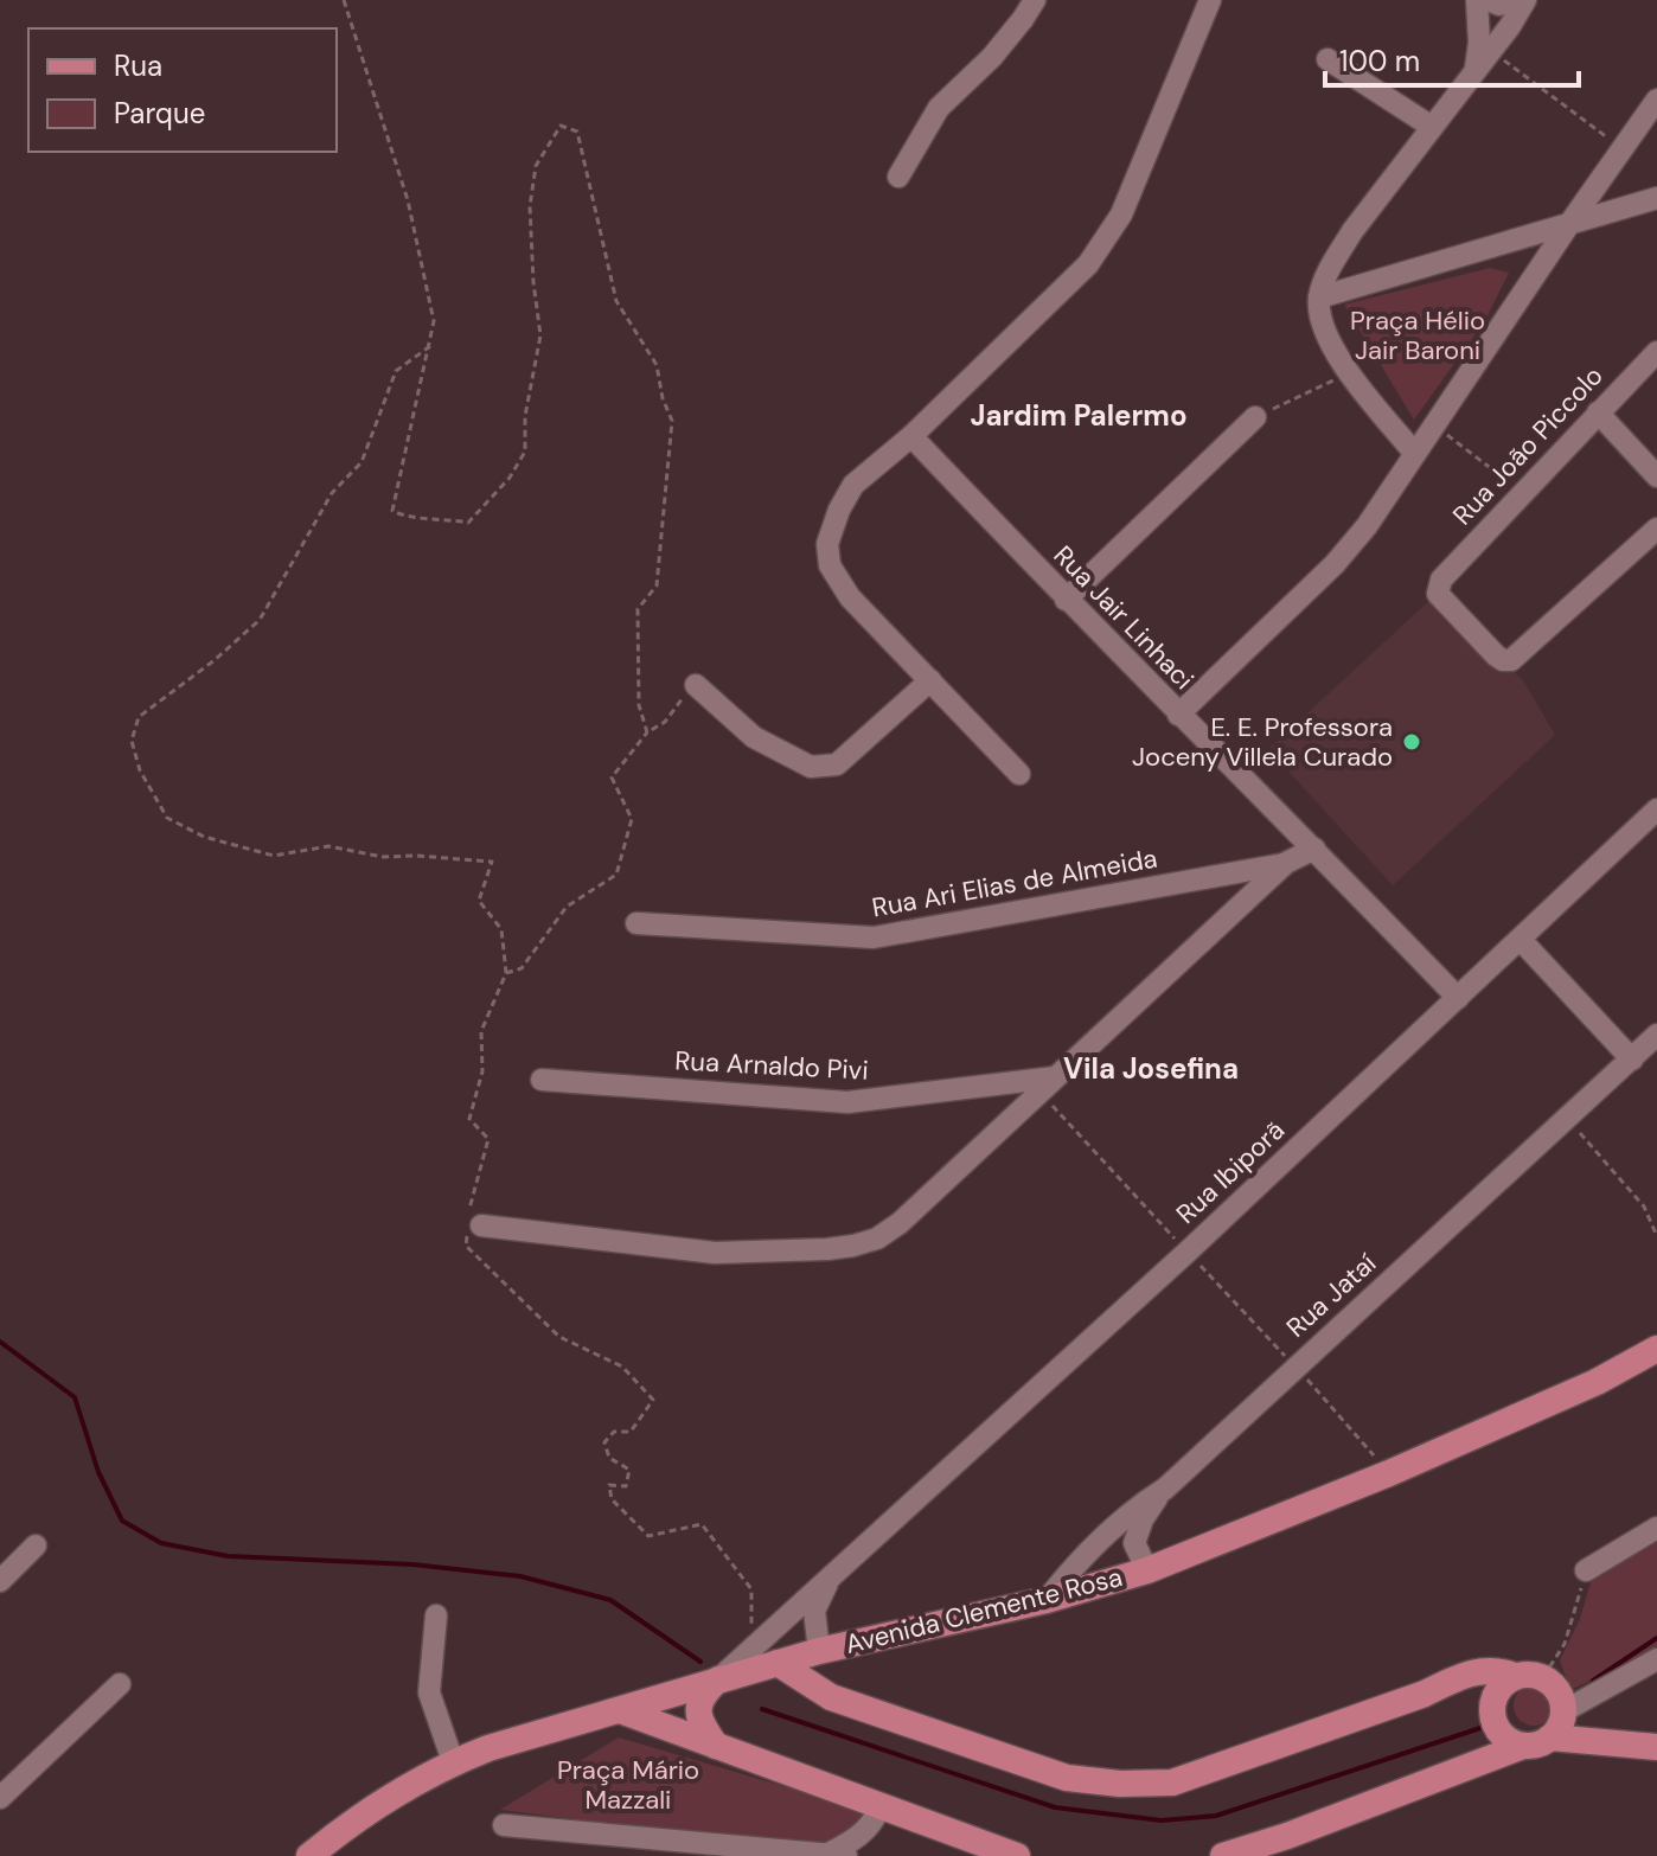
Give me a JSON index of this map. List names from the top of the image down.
{
  "streets": {
    "main road": ["Avenida Clemente Rosa"],
    "street": [
      "Rua João Piccolo",
      "Rua Jair Linhaci",
      "Rua Ari Elias de Almeida",
      "Rua Arnaldo Pivi",
      "Rua Ibiporã",
      "Rua Jataí"
    ]
  },
  "crossings": [
    ["Rua Jair Linhaci", "Rua Ibiporã"],
    ["Rua Ibiporã", "Avenida Clemente Rosa"],
    ["Rua Jataí", "Avenida Clemente Rosa"]
  ],
  "districts": ["Jardim Palermo", "Vila Josefina"],
  "parks": ["Praça Hélio Jair Baroni", "Praça Mário Mazzali"],
  "places": ["E. E. Professora Joceny Villela Curado"],
  "legend": ["Rua", "Parque"],
  "scale_bar": "100 m"
}
